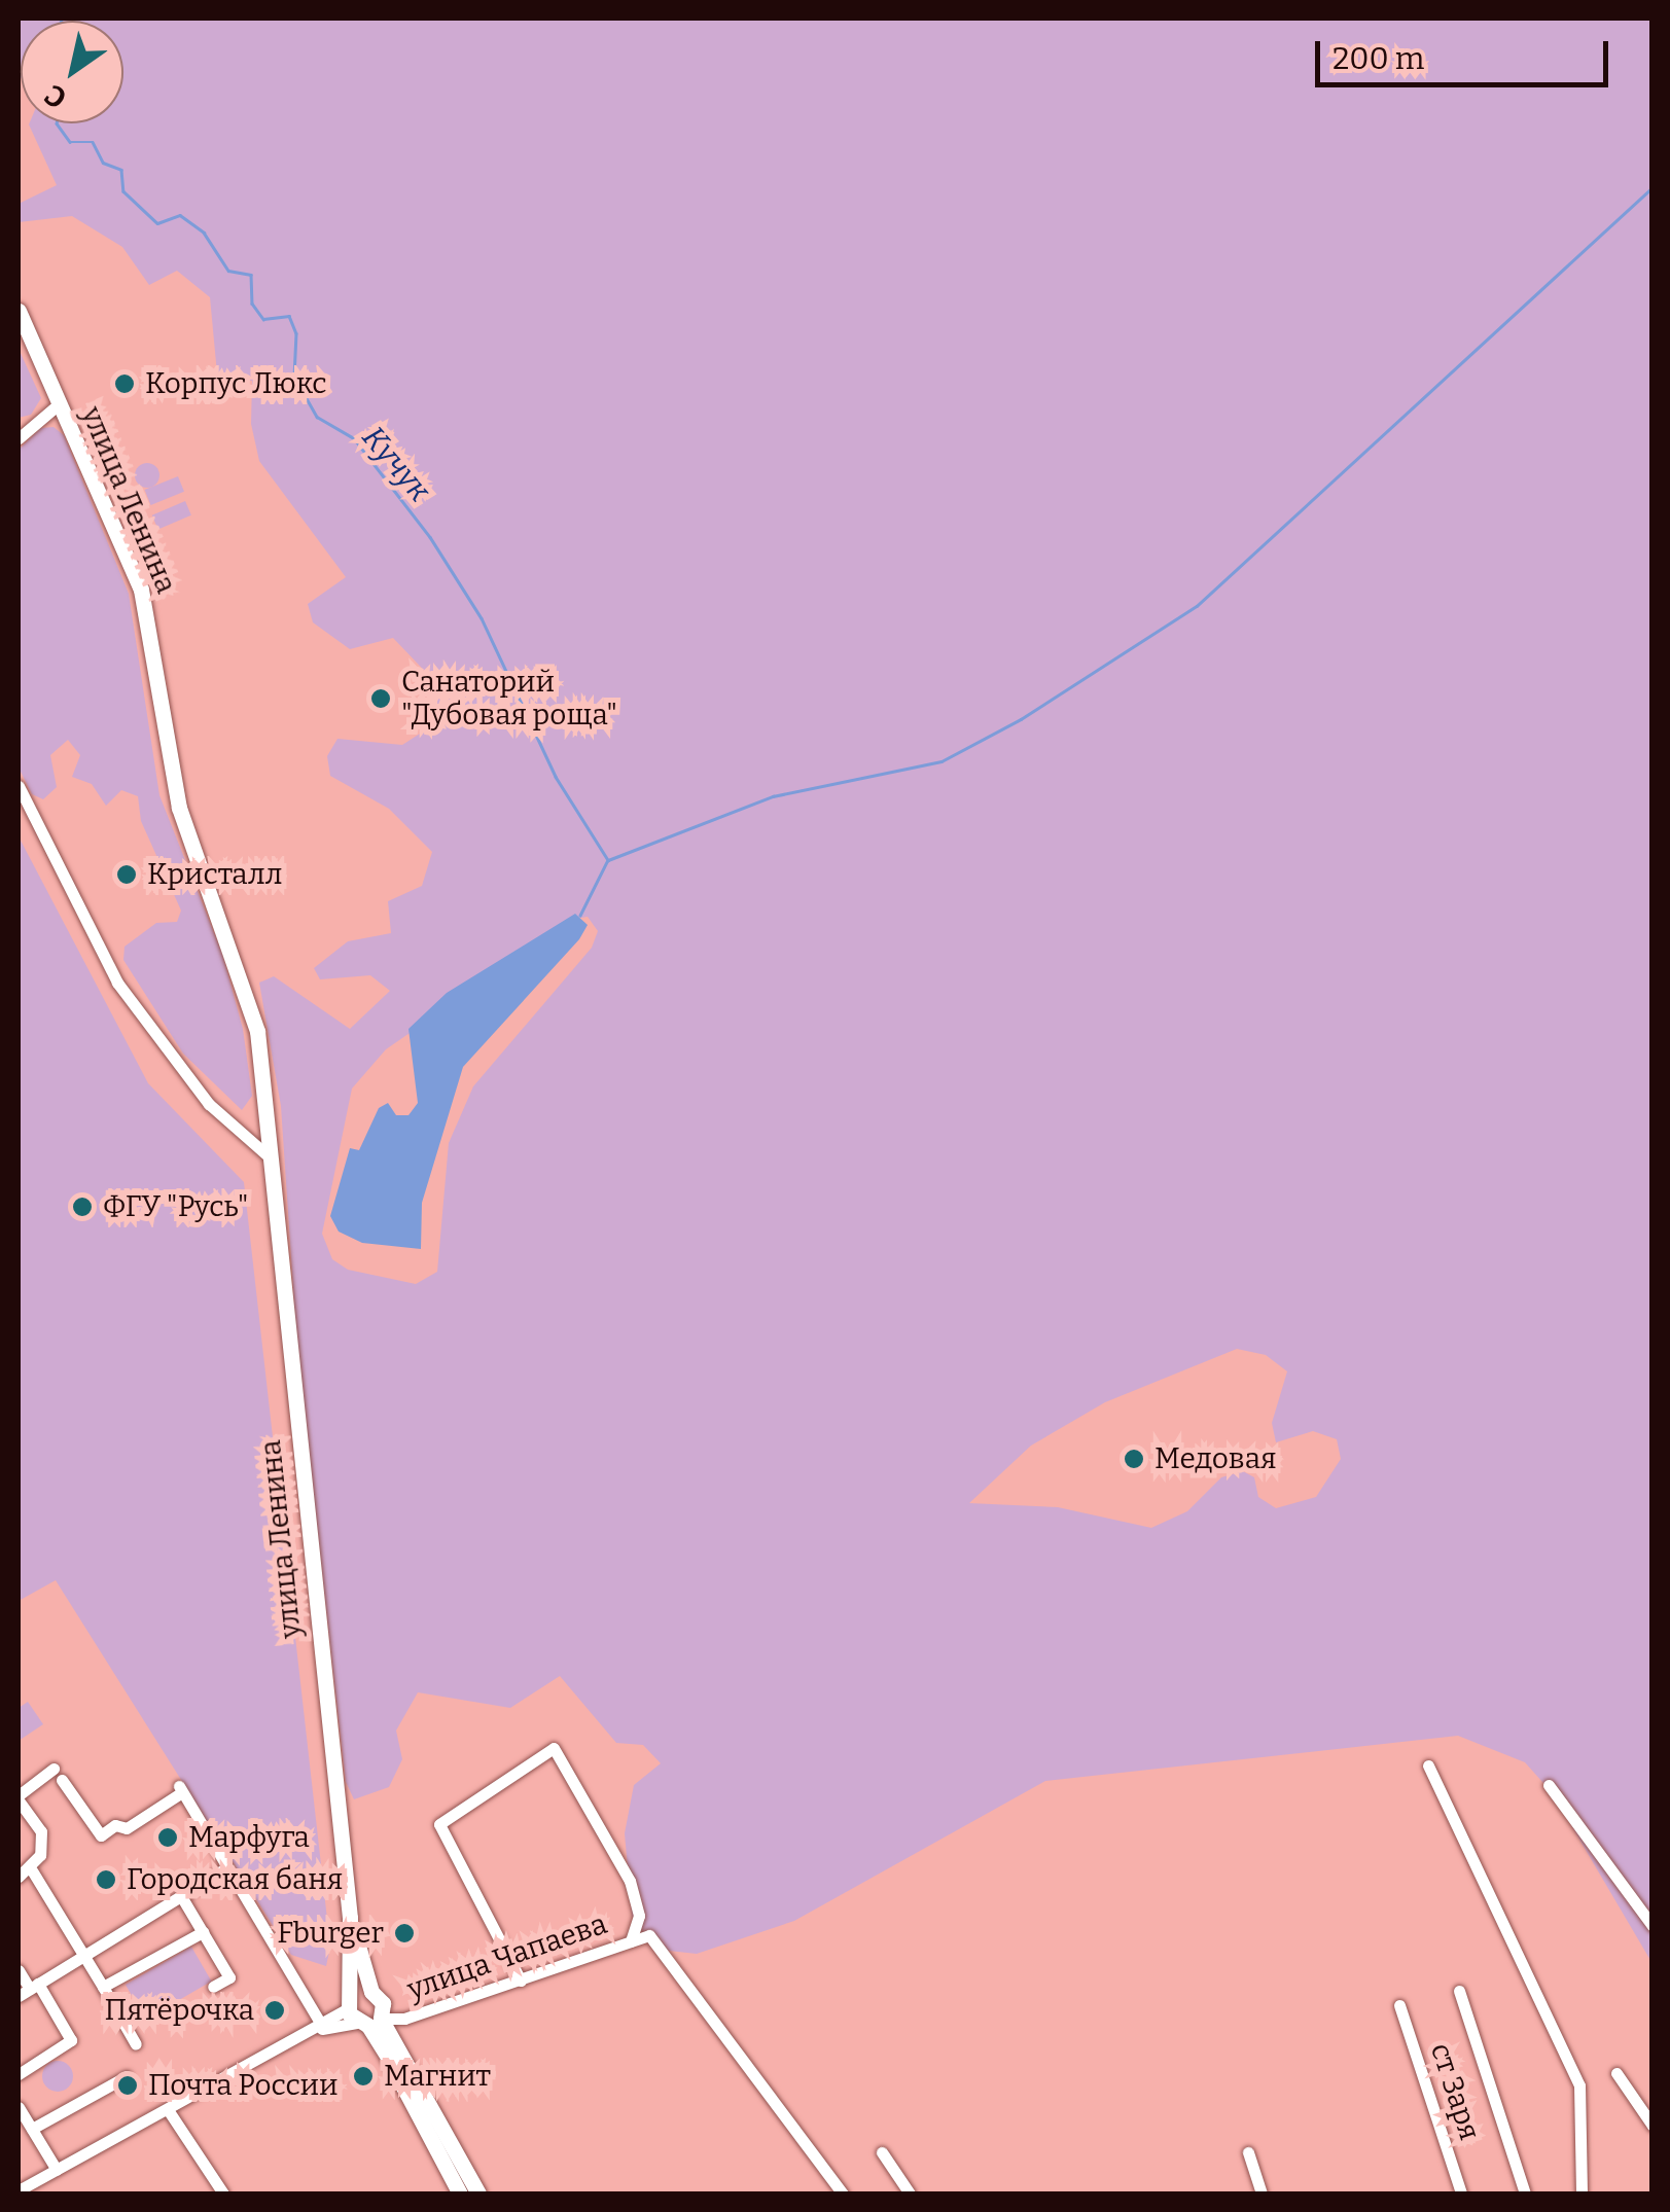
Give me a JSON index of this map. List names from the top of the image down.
{
  "streets": {
    "main road": ["улица Ленина"],
    "street": ["улица Чапаева", "ст Заря"]
  },
  "crossings": [
    ["улица Ленина", "улица Чапаева"]
  ],
  "water": ["Кучук"],
  "places": [
    "Корпус Люкс",
    "Санаторий \"Дубовая роща\"",
    "Кристалл",
    "ФГУ \"Русь\"",
    "Медовая",
    "Марфуга",
    "Городская баня",
    "Fburger",
    "Пятёрочка",
    "Магнит",
    "Почта России"
  ],
  "scale_bar": "200 m",
  "north": "bottom left"
}
